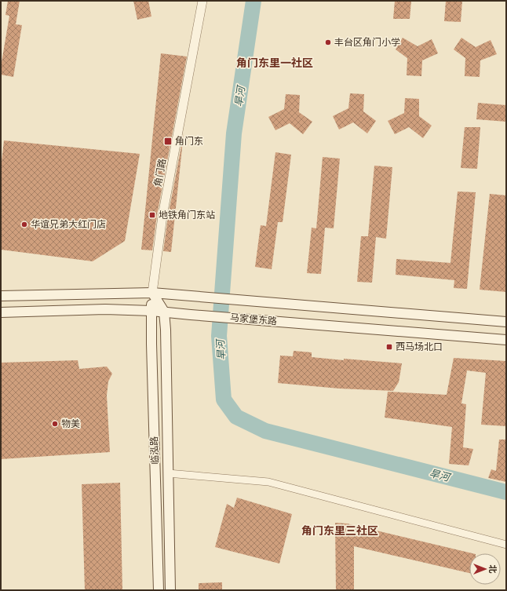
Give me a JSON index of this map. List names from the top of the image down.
{
  "streets": {
    "main road": ["马家堡东路", "临泓路"],
    "street": ["角门路"]
  },
  "crossings": [
    ["角门路", "马家堡东路"],
    ["角门路", "临泓路"],
    ["马家堡东路", "临泓路"]
  ],
  "districts": ["角门东里一社区", "角门东里三社区"],
  "water": ["旱河"],
  "places": {
    "other": ["丰台区角门小学", "华谊兄弟大红门店", "物美"],
    "transit": ["角门东", "地铁角门东站", "西马场北口"]
  },
  "north": "right"
}
